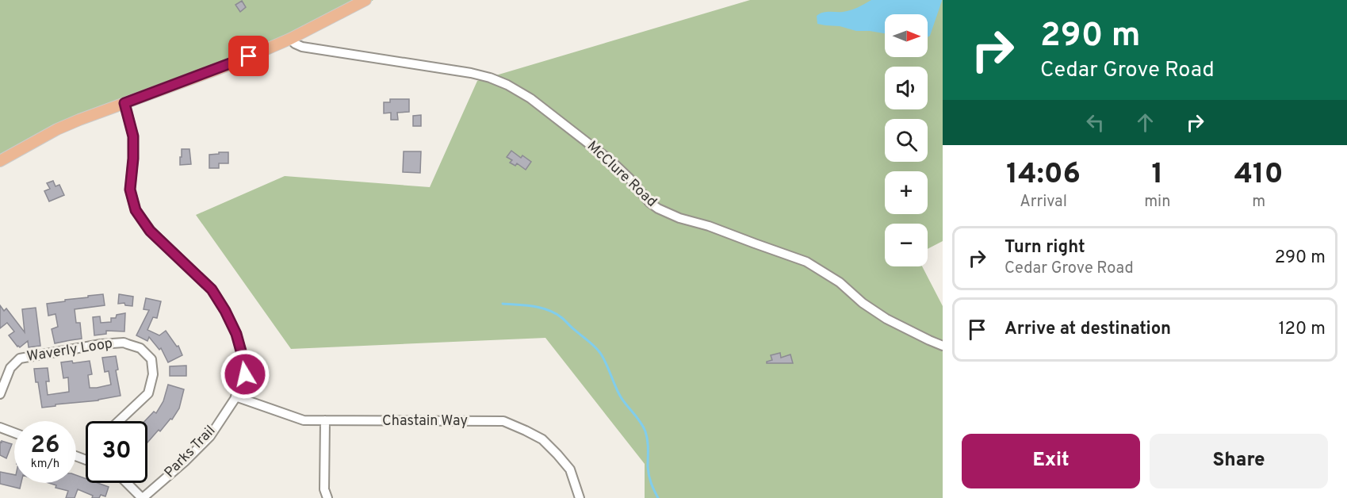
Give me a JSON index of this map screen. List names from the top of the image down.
{
  "streets": {
    "street": [
      "McClure Road",
      "Waverly Loop",
      "Chastain Way",
      "Parks Trail"
    ]
  },
  "crossings": [
    ["Chastain Way", "Parks Trail"]
  ],
  "north": "right",
  "page": {
    "turn": ["290 m", "Cedar Grove Road"],
    "map_buttons": ["+", "−"],
    "eta": [
      "14:06",
      "Arrival",
      "1",
      "min",
      "410",
      "m"
    ],
    "list": [
      {
        "name": "Turn right",
        "note": "Cedar Grove Road",
        "value": "290 m"
      },
      {
        "name": "Arrive at destination",
        "value": "120 m"
      }
    ],
    "speed": "26 km/h",
    "limit": "30",
    "buttons": ["Exit", "Share"]
  }
}
